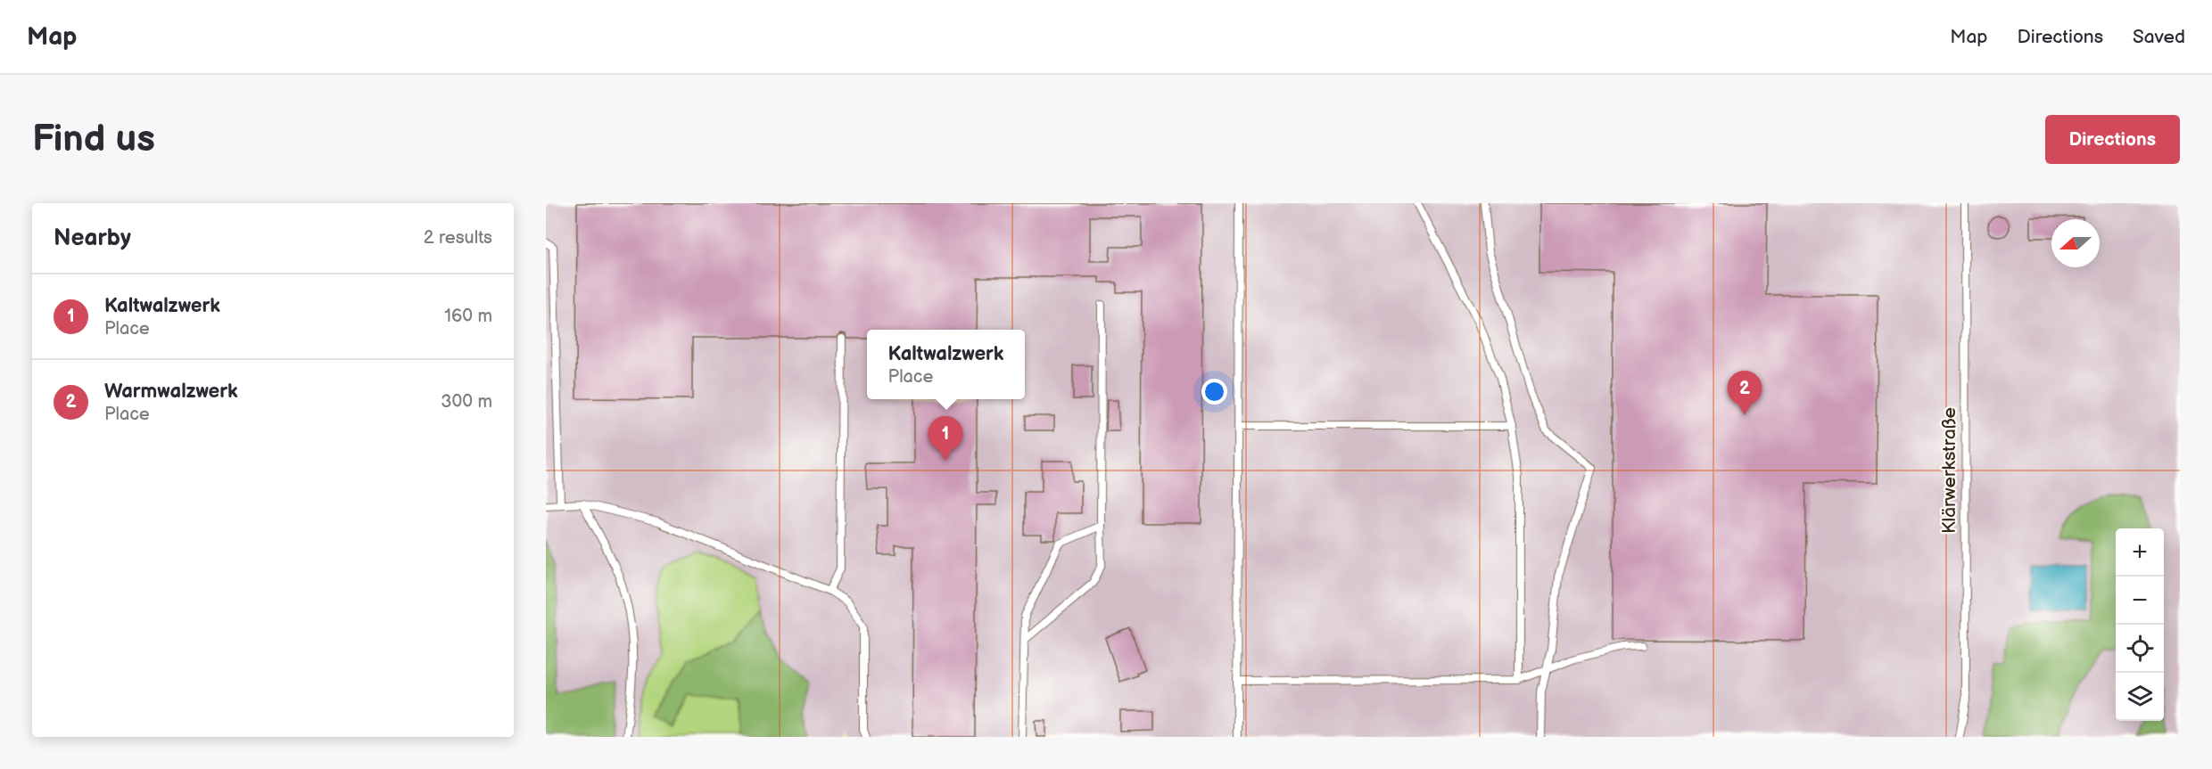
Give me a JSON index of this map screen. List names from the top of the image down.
{
  "streets": {
    "lane": ["Klärwerkstraße"]
  },
  "north": "left",
  "page": {
    "header": "Map",
    "nav": ["Map", "Directions", "Saved"],
    "buttons": "Directions",
    "title": "Find us",
    "heading": ["Nearby", "2 results"],
    "list": [
      {
        "mark": "1",
        "name": "Kaltwalzwerk",
        "note": "Place",
        "value": "160 m"
      },
      {
        "mark": "2",
        "name": "Warmwalzwerk",
        "note": "Place",
        "value": "300 m"
      }
    ],
    "popup": ["Kaltwalzwerk", "Place"],
    "pins": ["2", "1"],
    "map_buttons": ["+", "−"]
  }
}
